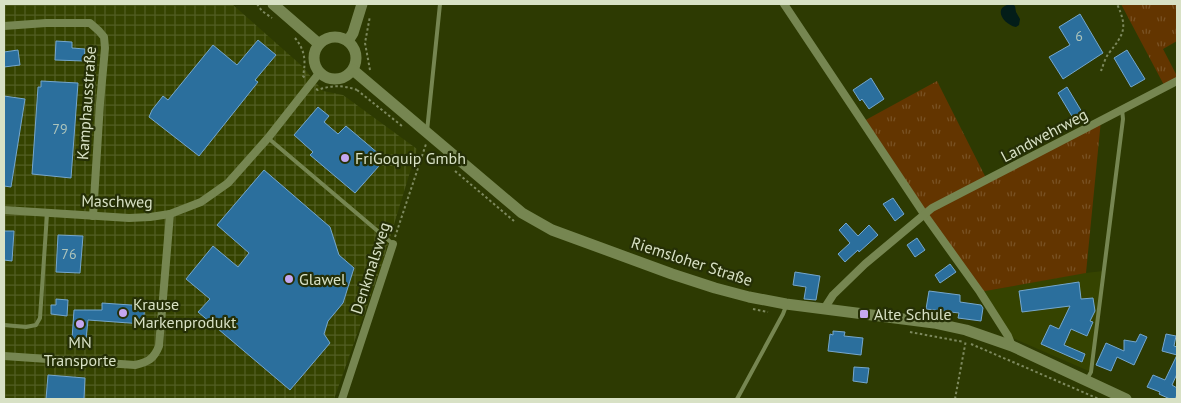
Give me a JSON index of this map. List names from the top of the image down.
{
  "streets": {
    "main road": ["Riemsloher Straße"],
    "street": [
      "Kamphausstraße",
      "Landwehrweg",
      "Maschweg",
      "Denkmalsweg"
    ]
  },
  "crossings": [
    ["Kamphausstraße", "Maschweg"],
    ["Landwehrweg", "Riemsloher Straße"],
    ["Maschweg", "Riemsloher Straße"],
    ["Riemsloher Straße", "Denkmalsweg"]
  ],
  "places": {
    "other": [
      "FriGoquip Gmbh",
      "Glawel",
      "Krause Markenprodukt",
      "MN Transporte"
    ],
    "transit": ["Alte Schule"]
  },
  "house_numbers": ["6", "79", "76"]
}
